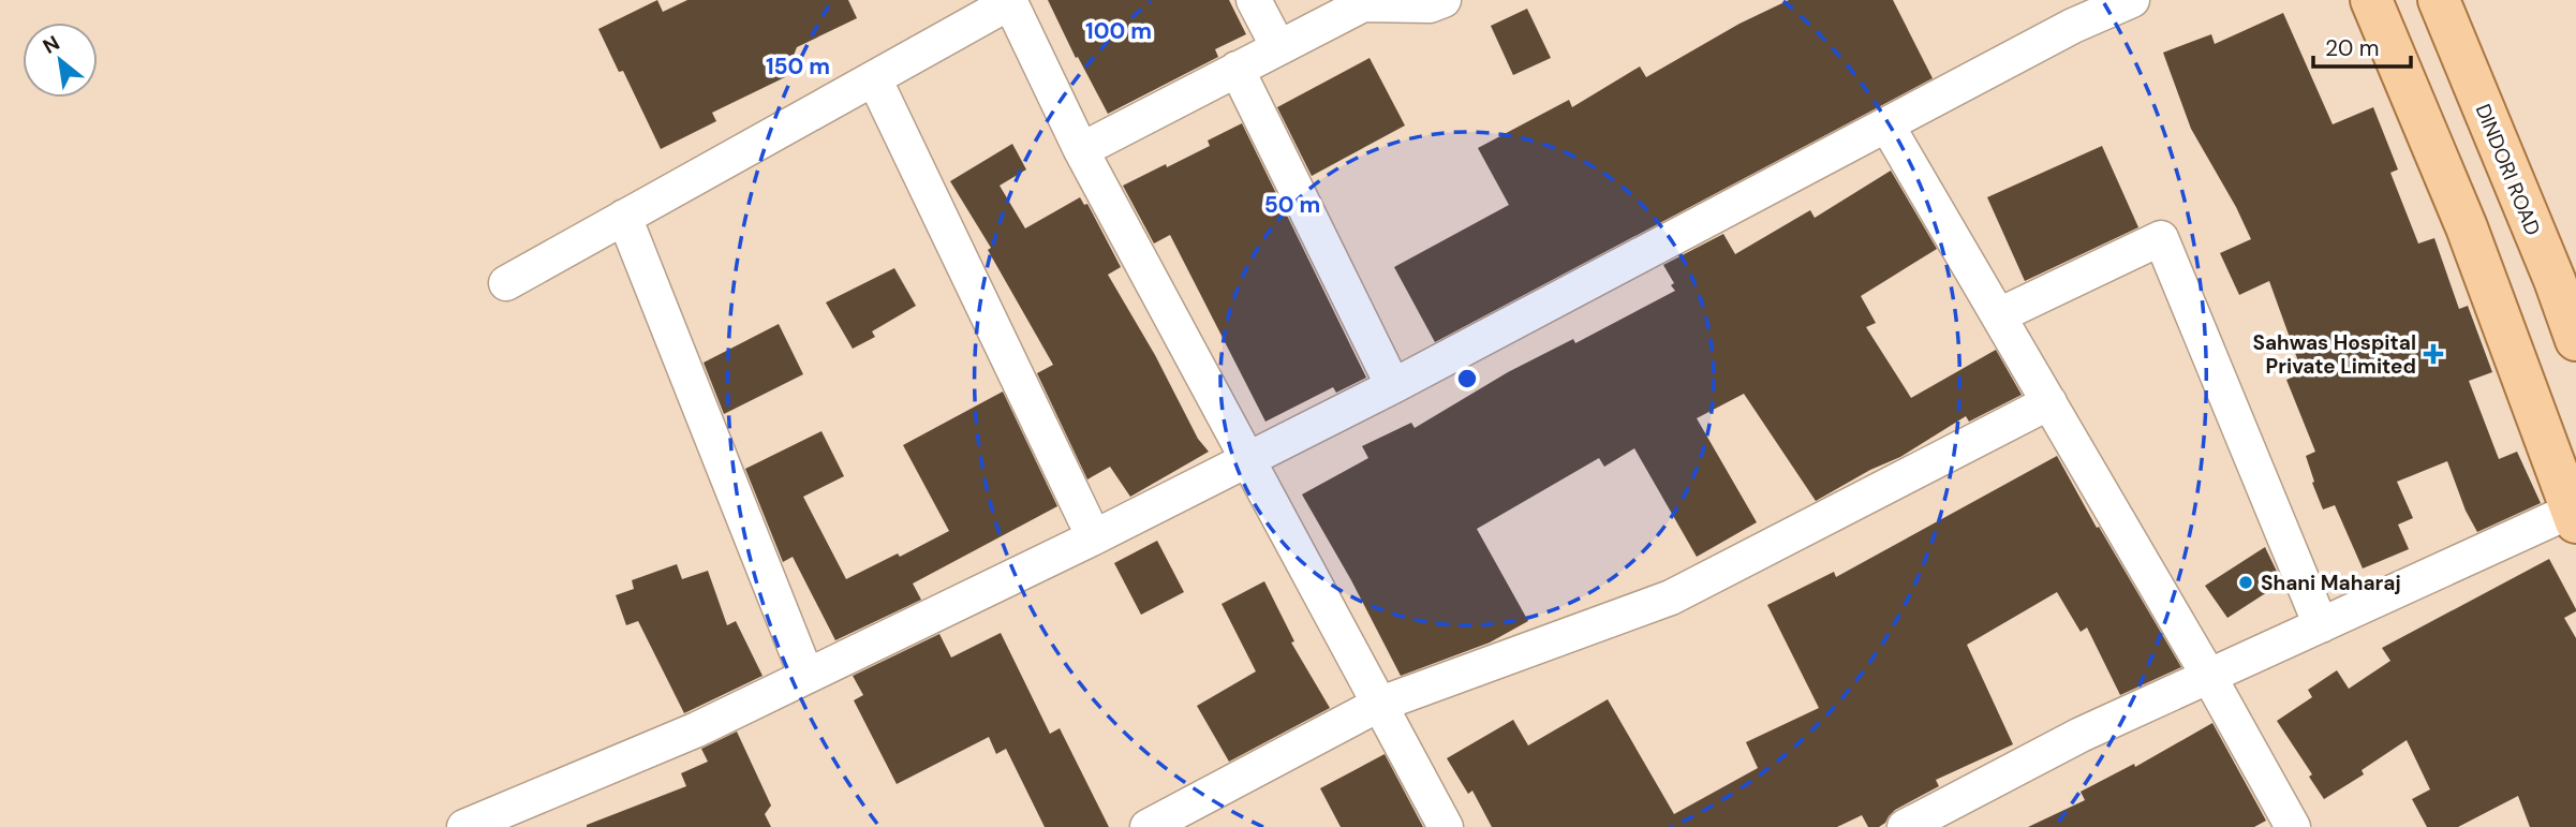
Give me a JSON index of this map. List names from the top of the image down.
{
  "streets": {
    "main road": ["DINDORI ROAD"]
  },
  "places": {
    "health": ["Sahwas Hospital Private Limited"],
    "other": ["Shani Maharaj"]
  },
  "scale_bar": "20 m",
  "north": "top left",
  "rings": ["100 m", "150 m", "50 m"]
}
